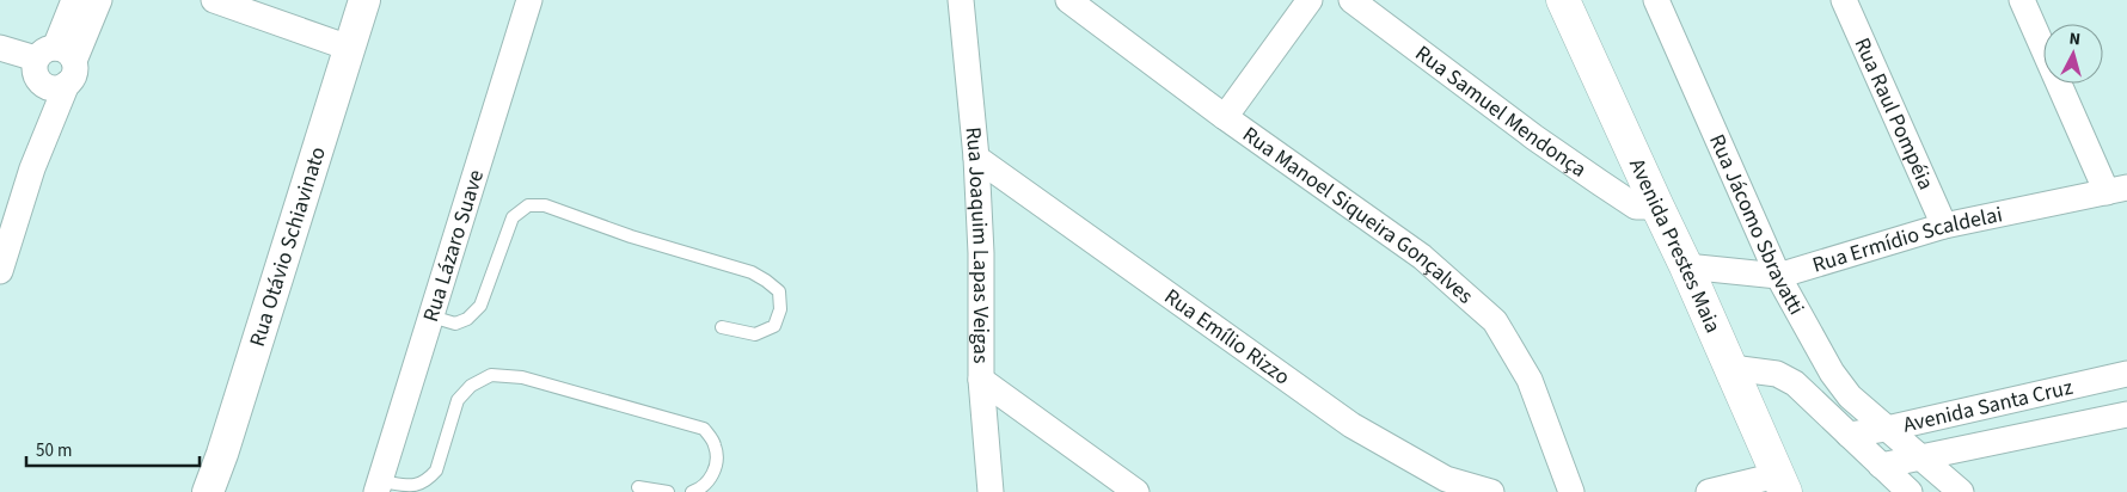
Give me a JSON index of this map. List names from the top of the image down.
{
  "streets": {
    "main road": ["Avenida Prestes Maia"],
    "street": [
      "Rua Samuel Mendonça",
      "Rua Raul Pompéia",
      "Rua Manoel Siqueira Gonçalves",
      "Rua Jácomo Sbravatti",
      "Rua Ermídio Scaldelai",
      "Rua Otávio Schiavinato",
      "Rua Lázaro Suave",
      "Rua Joaquim Lapas Veigas",
      "Rua Emílio Rizzo",
      "Avenida Santa Cruz"
    ]
  },
  "crossings": [
    ["Rua Samuel Mendonça", "Avenida Prestes Maia"],
    ["Rua Raul Pompéia", "Rua Ermídio Scaldelai"],
    ["Rua Jácomo Sbravatti", "Rua Ermídio Scaldelai"],
    ["Rua Jácomo Sbravatti", "Avenida Santa Cruz"],
    ["Rua Ermídio Scaldelai", "Avenida Prestes Maia"],
    ["Rua Joaquim Lapas Veigas", "Rua Emílio Rizzo"]
  ],
  "scale_bar": "50 m",
  "north": "top"
}
